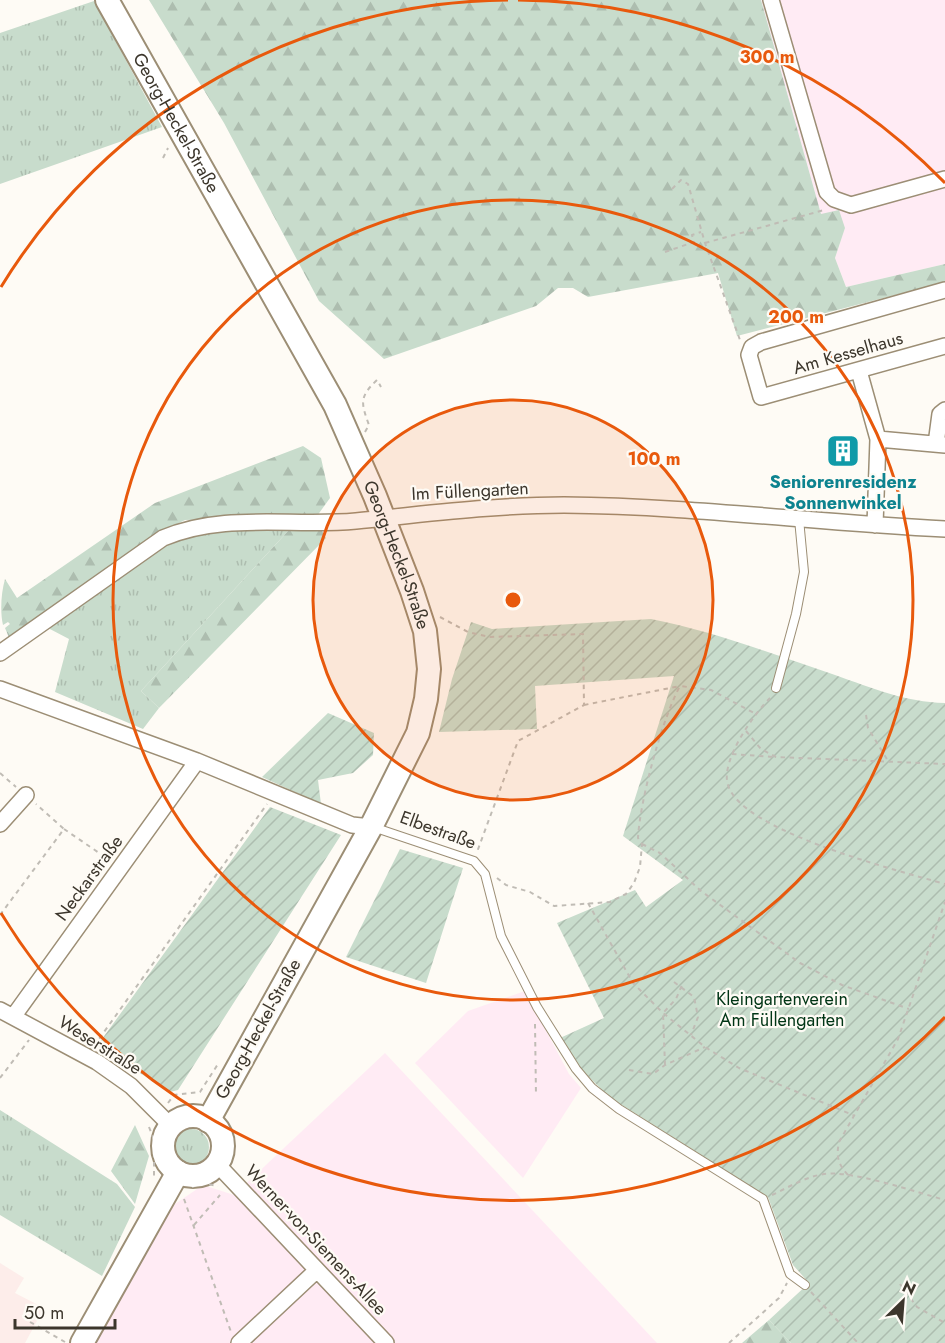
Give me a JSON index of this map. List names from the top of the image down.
{
  "streets": {
    "street": [
      "Georg-Heckel-Straße",
      "Am Kesselhaus",
      "Im Füllengarten",
      "Elbestraße",
      "Neckarstraße",
      "Weserstraße",
      "Werner-von-Siemens-Allee"
    ]
  },
  "crossings": [
    ["Georg-Heckel-Straße", "Im Füllengarten"],
    ["Georg-Heckel-Straße", "Elbestraße"],
    ["Georg-Heckel-Straße", "Weserstraße"],
    ["Georg-Heckel-Straße", "Werner-von-Siemens-Allee"],
    ["Elbestraße", "Neckarstraße"],
    ["Neckarstraße", "Weserstraße"],
    ["Weserstraße", "Werner-von-Siemens-Allee"]
  ],
  "parks": ["Kleingartenverein Am Füllengarten"],
  "places": {
    "building": ["Seniorenresidenz Sonnenwinkel"]
  },
  "scale_bar": "50 m",
  "north": "top right",
  "rings": ["300 m", "200 m", "100 m"]
}
